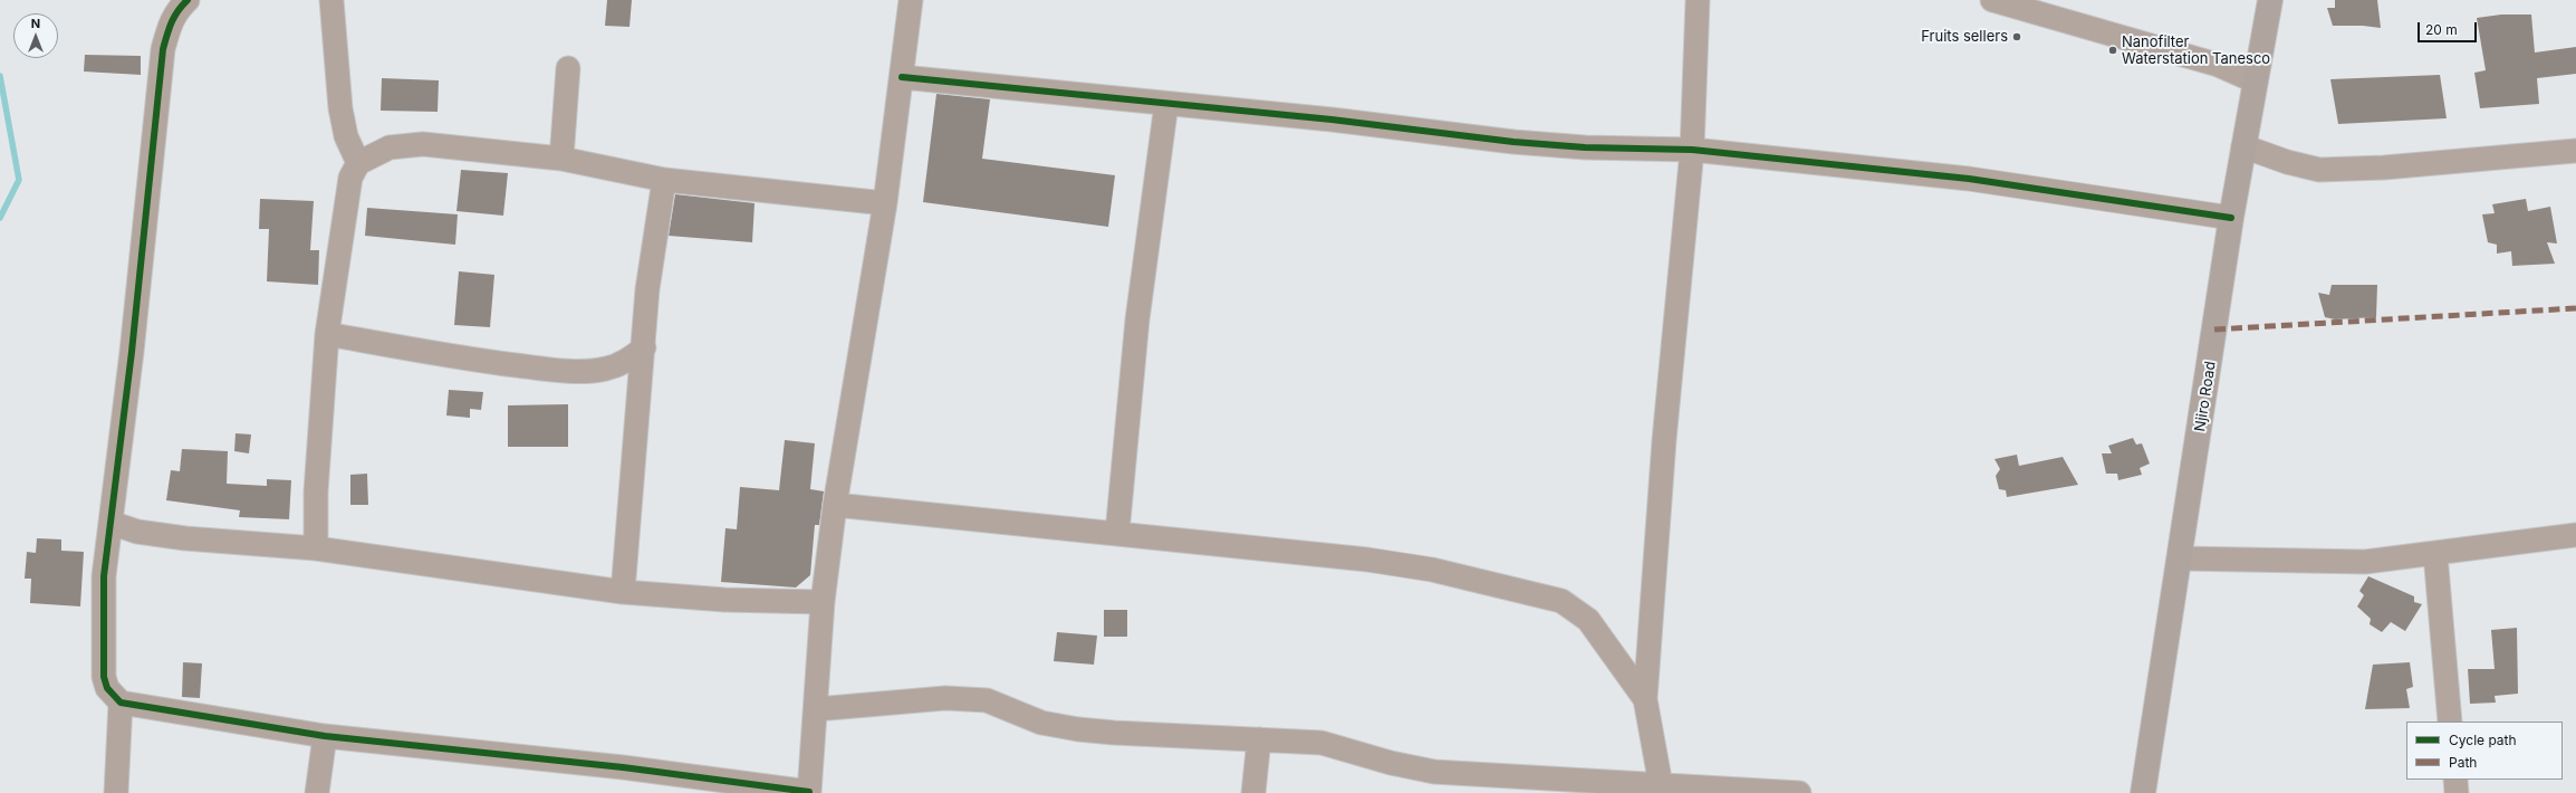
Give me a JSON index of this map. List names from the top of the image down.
{
  "streets": {
    "street": ["Njiro Road"]
  },
  "places": ["Fruits sellers", "Nanofilter Waterstation Tanesco"],
  "legend": ["Cycle path", "Path"],
  "scale_bar": "20 m",
  "north": "top"
}
